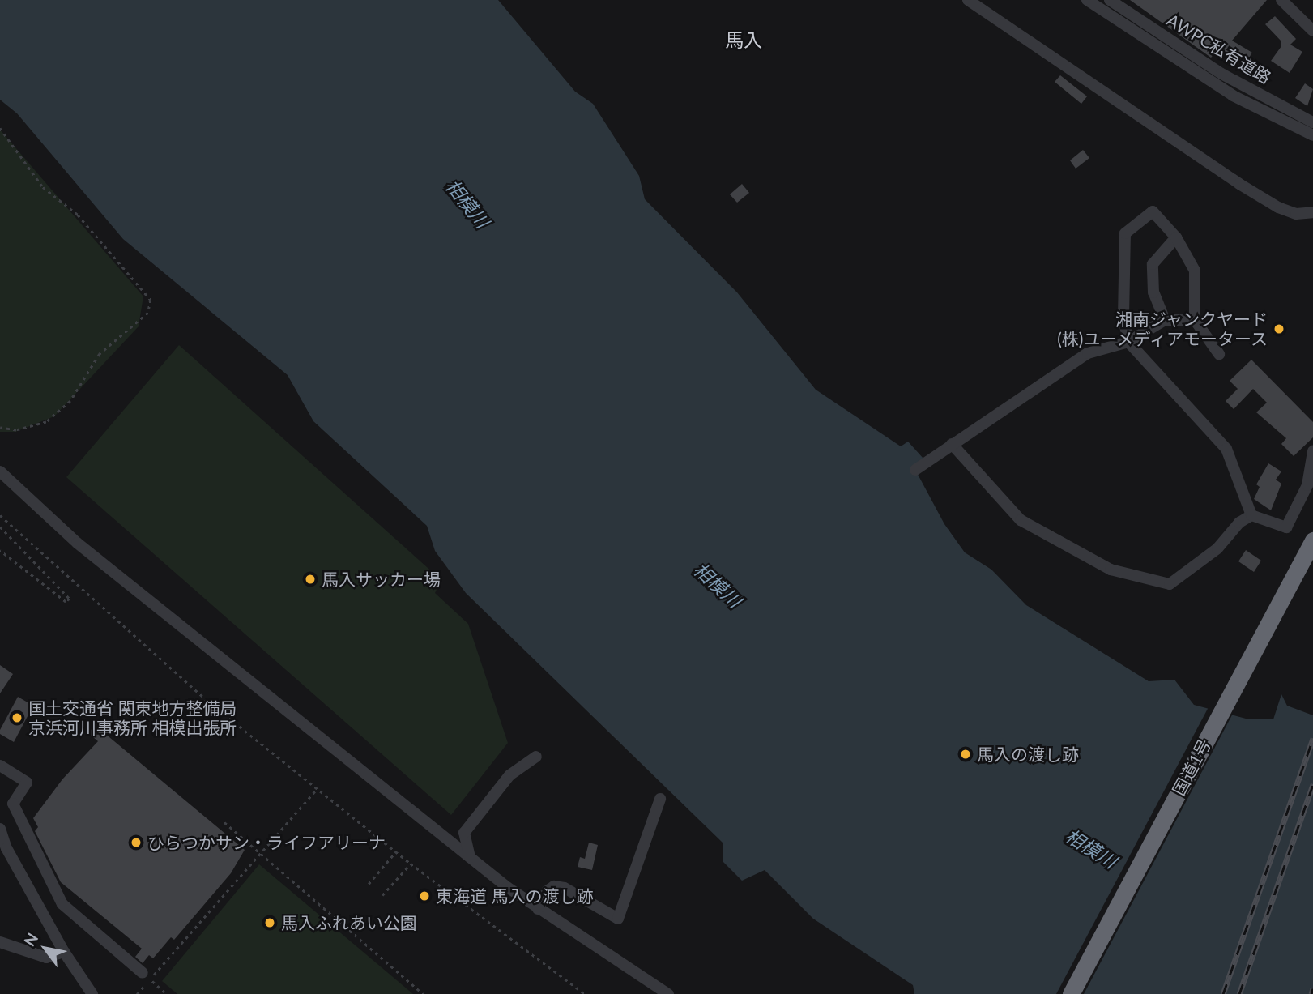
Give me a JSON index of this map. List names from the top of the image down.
{
  "streets": {
    "highway": ["国道1号"],
    "street": ["AWPC私有道路"]
  },
  "districts": ["馬入"],
  "water": ["相模川"],
  "places": [
    "湘南ジャンクヤード (株)ユーメディアモータース",
    "馬入サッカー場",
    "国土交通省 関東地方整備局 京浜河川事務所 相模出張所",
    "馬入の渡し跡",
    "ひらつかサン・ライフアリーナ",
    "東海道 馬入の渡し跡",
    "馬入ふれあい公園"
  ],
  "north": "top left"
}
